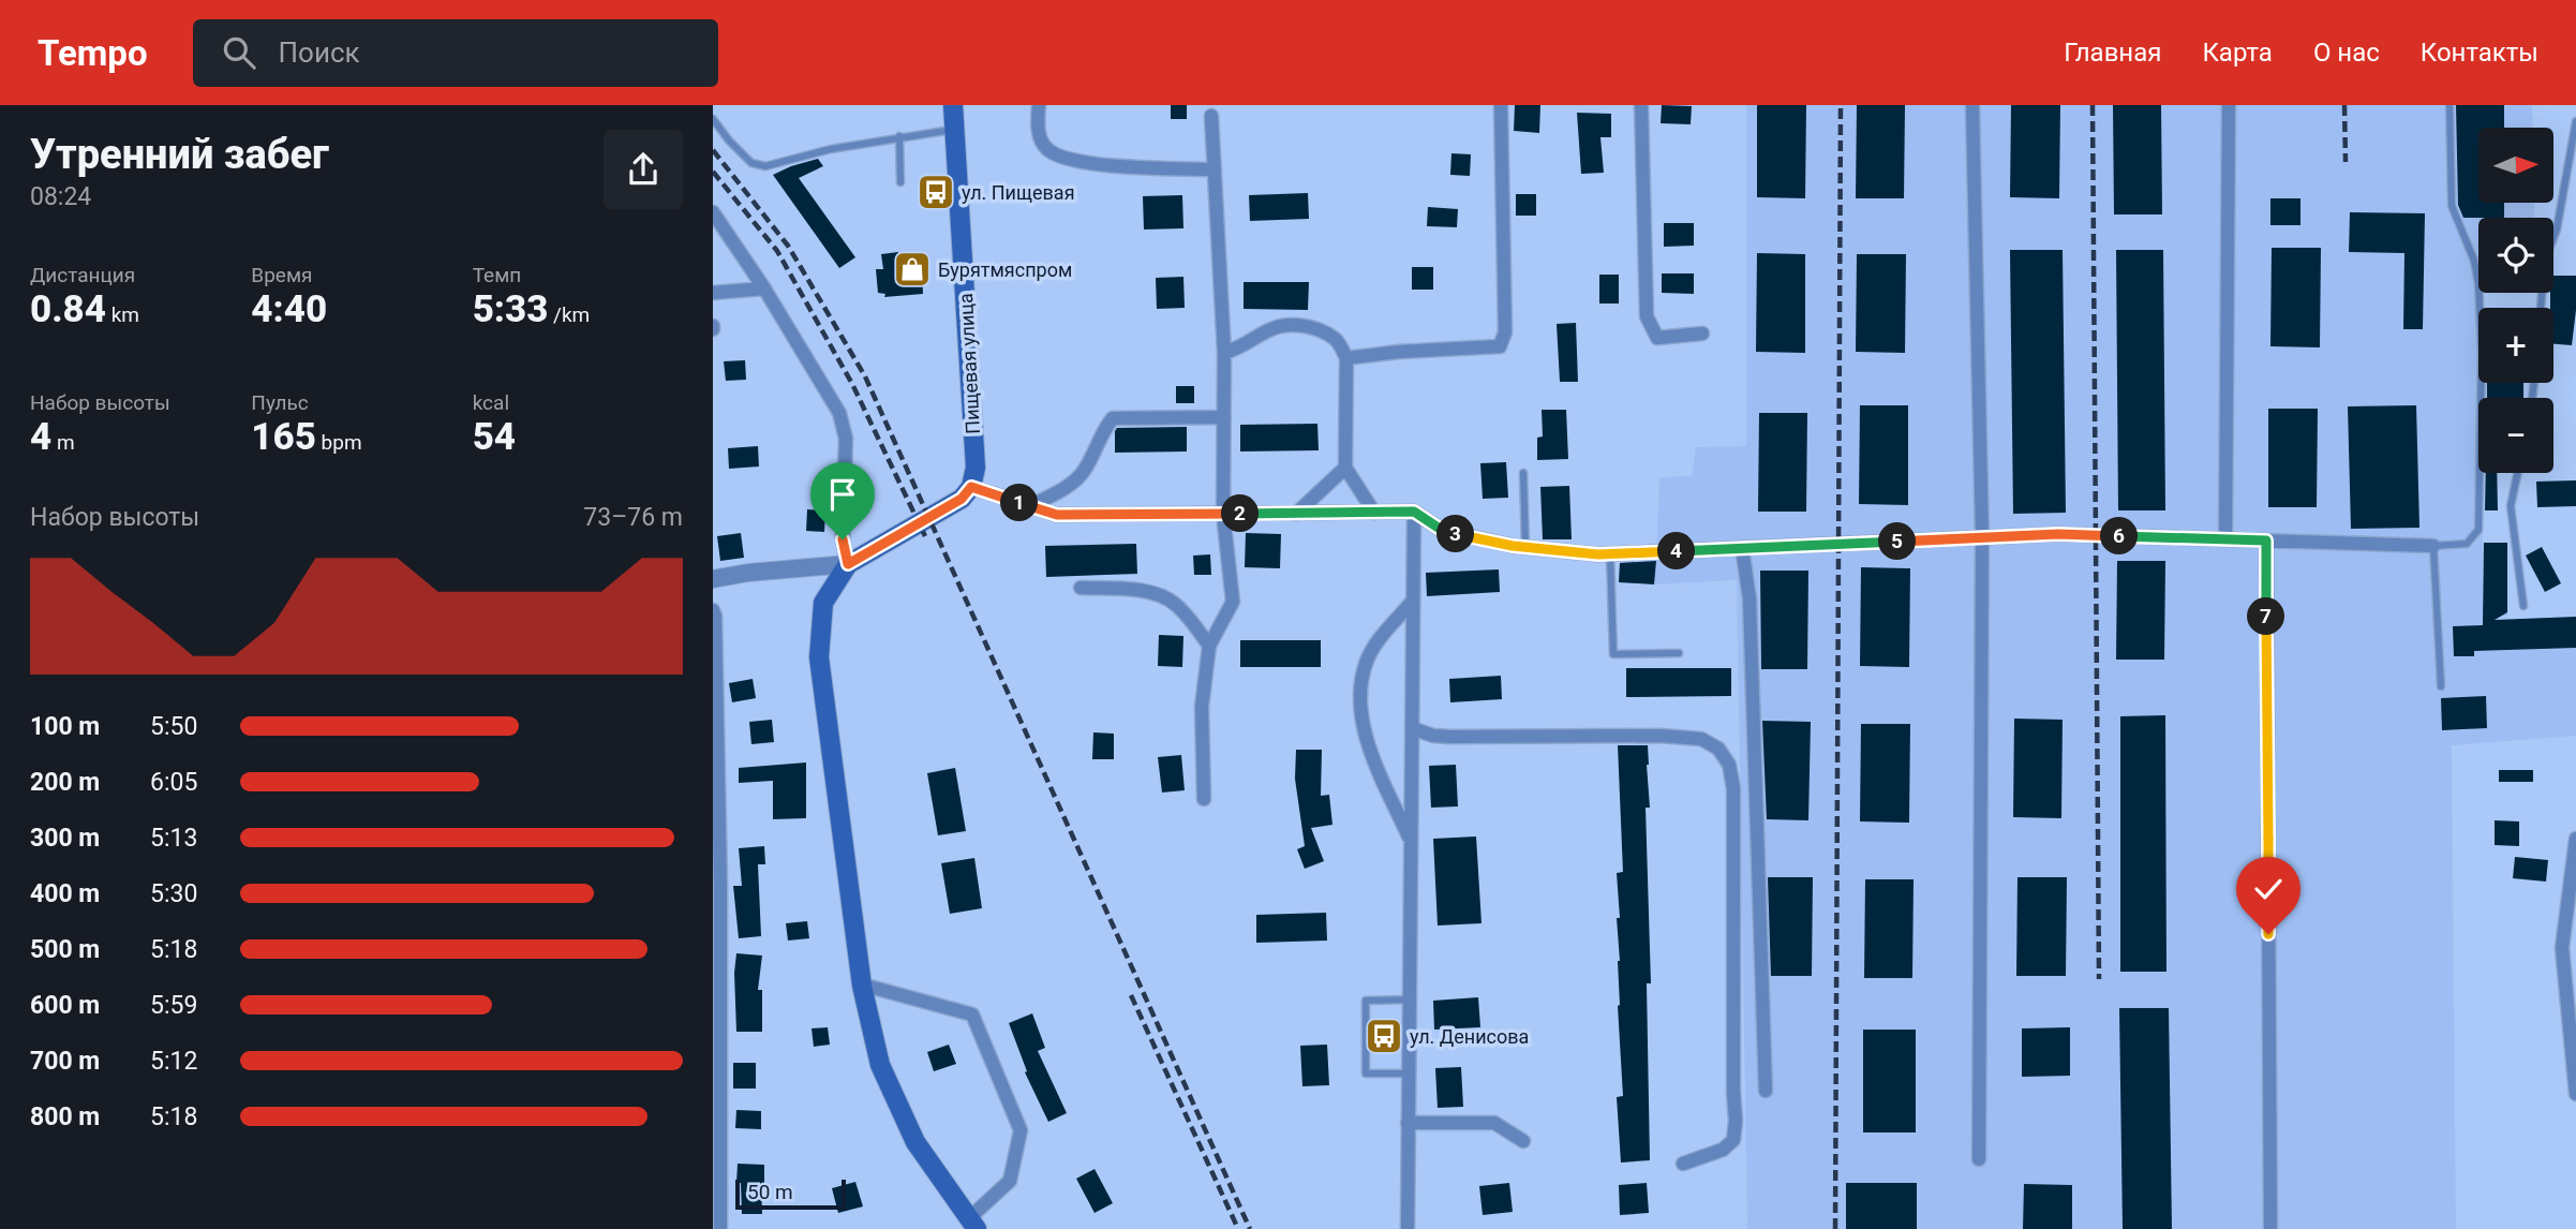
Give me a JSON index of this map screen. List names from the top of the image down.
{
  "streets": {
    "main road": ["Пищевая улица"]
  },
  "places": {
    "bus stop": ["ул. Пищевая", "ул. Денисова"],
    "shop": ["Бурятмяспром"]
  },
  "scale_bar": "50 m",
  "north": "right",
  "page": {
    "header": "Tempo",
    "search": "Поиск",
    "nav": [
      "Главная",
      "Карта",
      "О нас",
      "Контакты"
    ],
    "heading": ["Утренний забег", "08:24"],
    "map_buttons": ["+", "−"],
    "stats": [
      ["Дистанция", "0.84 km"],
      ["Время", "4:40"],
      ["Темп", "5:33 /km"],
      ["Набор высоты", "4 m"],
      ["Пульс", "165 bpm"],
      ["kcal", "54"]
    ],
    "pins": [
      "1",
      "2",
      "3",
      "6",
      "5",
      "4",
      "7"
    ],
    "chart": ["Набор высоты", "73–76 m"],
    "list": [
      {
        "name": "100 m",
        "note": "5:50"
      },
      {
        "name": "200 m",
        "note": "6:05"
      },
      {
        "name": "300 m",
        "note": "5:13"
      },
      {
        "name": "400 m",
        "note": "5:30"
      },
      {
        "name": "500 m",
        "note": "5:18"
      },
      {
        "name": "600 m",
        "note": "5:59"
      },
      {
        "name": "700 m",
        "note": "5:12"
      },
      {
        "name": "800 m",
        "note": "5:18"
      }
    ],
    "scale": "50 m"
  }
}
